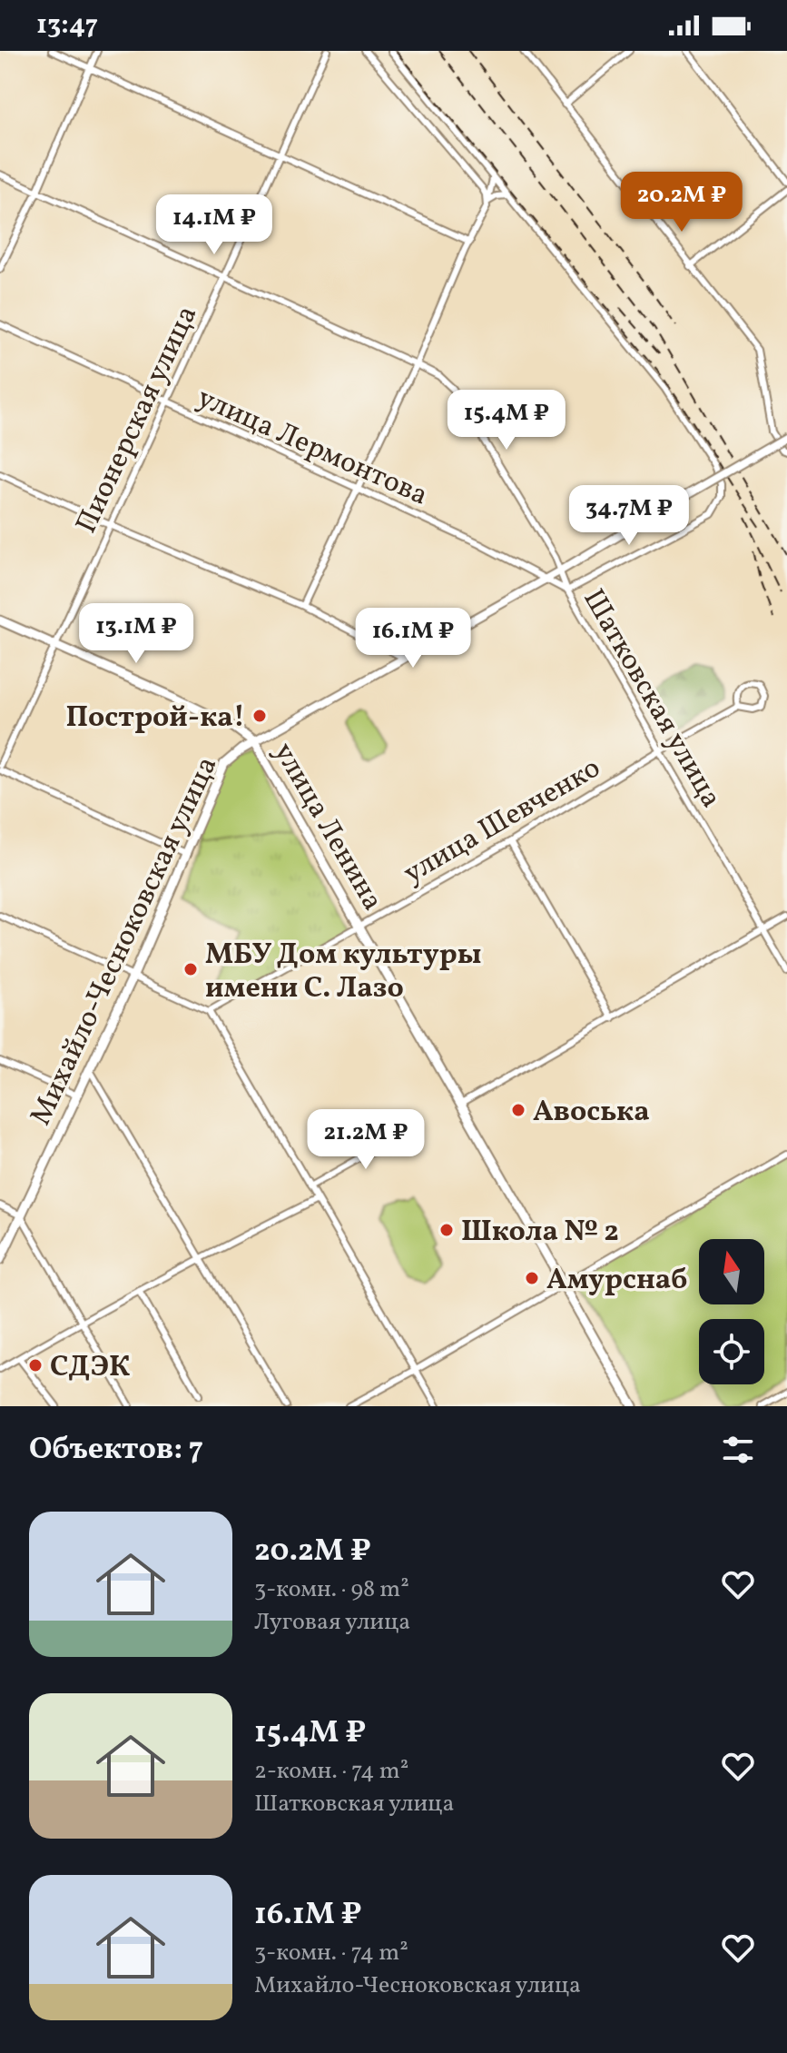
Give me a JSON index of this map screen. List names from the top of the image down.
{
  "streets": {
    "main road": ["улица Ленина", "Михайло-Чесноковская улица"],
    "street": [
      "Пионерская улица",
      "улица Лермонтова",
      "Шатковская улица",
      "улица Шевченко"
    ]
  },
  "crossings": [
    ["Пионерская улица", "улица Лермонтова"],
    ["Пионерская улица", "Шатковская улица"],
    ["Пионерская улица", "улица Ленина"],
    ["улица Лермонтова", "Шатковская улица"],
    ["улица Лермонтова", "Михайло-Чесноковская улица"],
    ["Шатковская улица", "улица Шевченко"],
    ["Шатковская улица", "Михайло-Чесноковская улица"],
    ["улица Шевченко", "улица Ленина"],
    ["улица Ленина", "Михайло-Чесноковская улица"]
  ],
  "places": [
    "Построй-ка!",
    "МБУ Дом культуры имени С. Лазо",
    "Авоська",
    "Школа № 2",
    "Амурснаб",
    "СДЭК"
  ],
  "north": "top",
  "page": {
    "status": "13:47",
    "price": [
      "20.2M ₽",
      "14.1M ₽",
      "15.4M ₽",
      "34.7M ₽",
      "13.1M ₽",
      "16.1M ₽",
      "21.2M ₽"
    ],
    "heading": "Объектов: 7",
    "list": [
      {
        "name": "20.2M ₽",
        "note": "3-комн. · 98 m² · Луговая улица"
      },
      {
        "name": "15.4M ₽",
        "note": "2-комн. · 74 m² · Шатковская улица"
      },
      {
        "name": "16.1M ₽",
        "note": "3-комн. · 74 m² · Михайло-Чесноковская улица"
      }
    ]
  }
}
